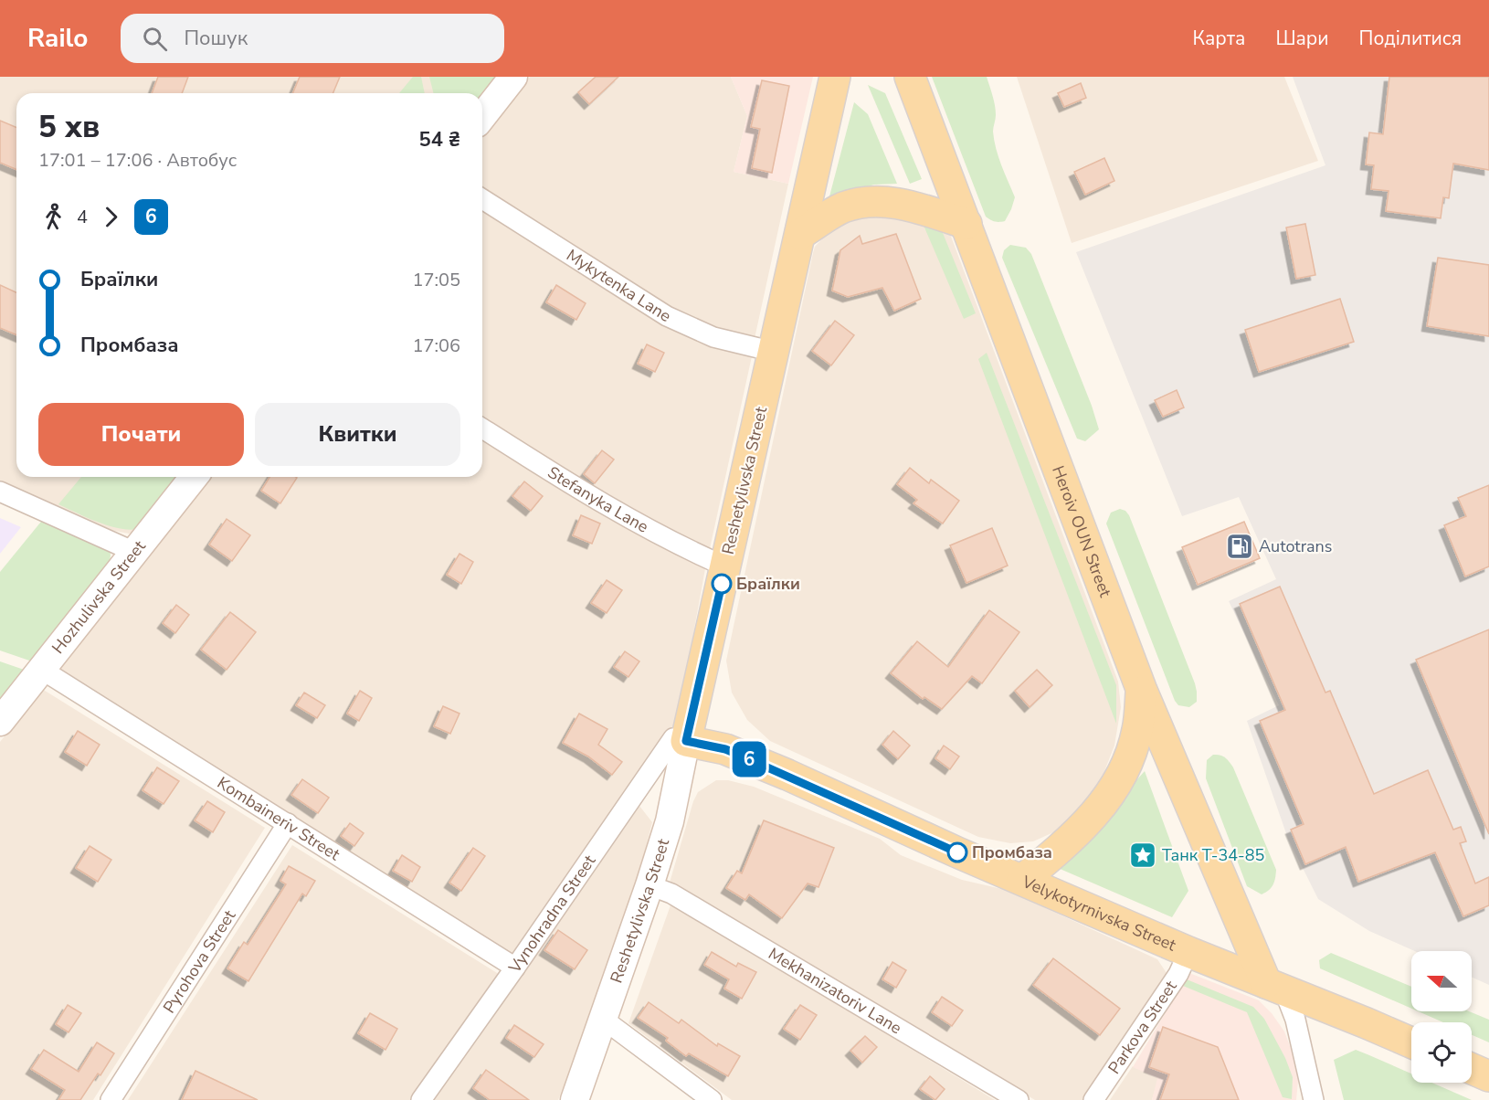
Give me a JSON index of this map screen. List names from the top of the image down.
{
  "streets": {
    "main road": ["Reshetylivska Street", "Heroiv OUN Street", "Velykotyrnivska Street"],
    "street": [
      "Mykytenka Lane",
      "Stefanyka Lane",
      "Hozhulivska Street",
      "Kombaineriv Street",
      "Vynohradna Street",
      "Pyrohova Street",
      "Mekhanizatoriv Lane",
      "Parkova Street"
    ]
  },
  "crossings": [
    ["Mykytenka Lane", "Reshetylivska Street"],
    ["Reshetylivska Street", "Stefanyka Lane"],
    ["Reshetylivska Street", "Velykotyrnivska Street"],
    ["Reshetylivska Street", "Vynohradna Street"],
    ["Reshetylivska Street", "Mekhanizatoriv Lane"],
    ["Heroiv OUN Street", "Velykotyrnivska Street"],
    ["Hozhulivska Street", "Kombaineriv Street"],
    ["Kombaineriv Street", "Vynohradna Street"],
    ["Kombaineriv Street", "Pyrohova Street"],
    ["Velykotyrnivska Street", "Vynohradna Street"],
    ["Velykotyrnivska Street", "Parkova Street"]
  ],
  "places": {
    "fuel station": ["Autotrans"],
    "other": ["Браїлки", "Промбаза"],
    "place": ["Танк Т-34-85"]
  },
  "lines": ["bus line 6"],
  "north": "left",
  "page": {
    "header": "Railo",
    "search": "Пошук",
    "nav": ["Карта", "Шари", "Поділитися"],
    "on_map": "6",
    "heading": ["5 хв", "17:01 – 17:06 · Автобус", "54 ₴"],
    "legs": ["4", "6"],
    "list": [
      {
        "name": "Браїлки",
        "value": "17:05"
      },
      {
        "name": "Промбаза",
        "value": "17:06"
      }
    ],
    "buttons": ["Почати", "Квитки"]
  }
}
